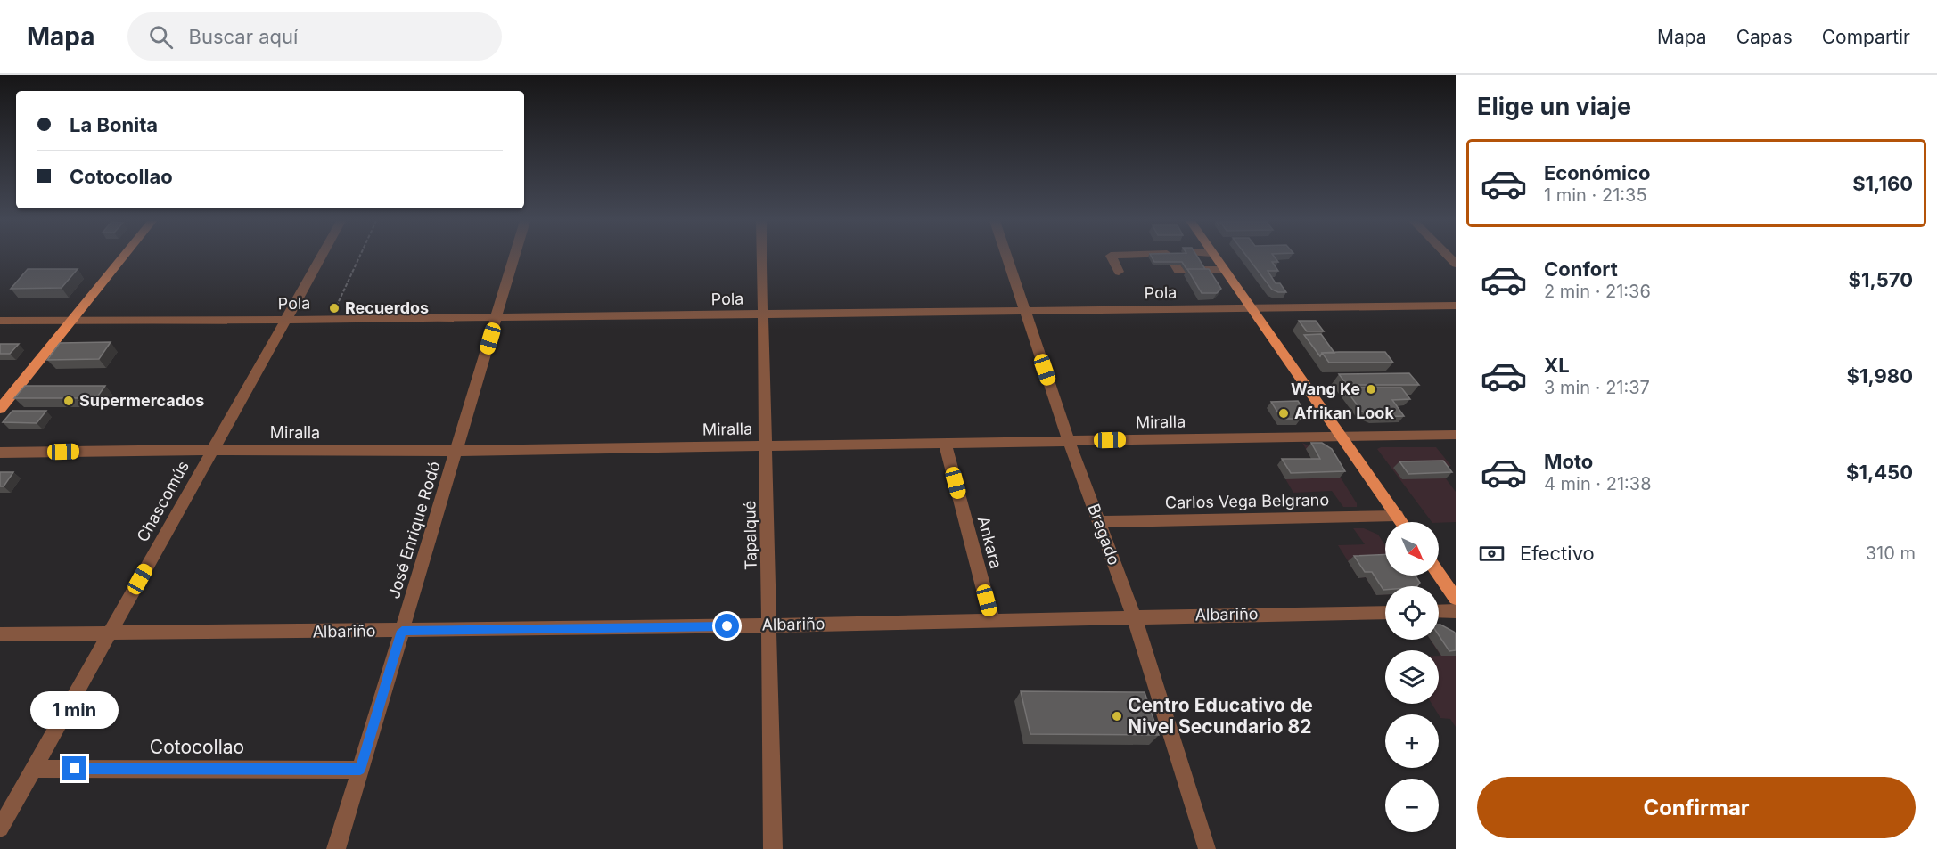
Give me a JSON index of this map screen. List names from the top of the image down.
{
  "streets": {
    "street": [
      "Pola",
      "Miralla",
      "Chascomús",
      "Carlos Vega Belgrano",
      "José Enrique Rodó",
      "Bragado",
      "Tapalqué",
      "Ankara",
      "Albariño",
      "Cotocollao"
    ]
  },
  "crossings": [
    ["Pola", "Chascomús"],
    ["Pola", "José Enrique Rodó"],
    ["Pola", "Bragado"],
    ["Pola", "Tapalqué"],
    ["Miralla", "Chascomús"],
    ["Miralla", "José Enrique Rodó"],
    ["Miralla", "Bragado"],
    ["Miralla", "Tapalqué"],
    ["Miralla", "Ankara"],
    ["Chascomús", "Albariño"],
    ["Chascomús", "Cotocollao"],
    ["Carlos Vega Belgrano", "Bragado"],
    ["José Enrique Rodó", "Albariño"],
    ["José Enrique Rodó", "Cotocollao"],
    ["Bragado", "Albariño"],
    ["Tapalqué", "Albariño"],
    ["Ankara", "Albariño"]
  ],
  "places": [
    "Recuerdos",
    "Wang Ke",
    "Supermercados",
    "Afrikan Look",
    "Centro Educativo de Nivel Secundario 82"
  ],
  "north": "bottom right",
  "page": {
    "header": "Mapa",
    "search": "Buscar aquí",
    "nav": ["Mapa", "Capas", "Compartir"],
    "heading": "Elige un viaje",
    "banner": ["La Bonita", "Cotocollao"],
    "list": [
      {
        "name": "Económico",
        "note": "1 min · 21:35",
        "value": "$1,160"
      },
      {
        "name": "Confort",
        "note": "2 min · 21:36",
        "value": "$1,570"
      },
      {
        "name": "XL",
        "note": "3 min · 21:37",
        "value": "$1,980"
      },
      {
        "name": "Moto",
        "note": "4 min · 21:38",
        "value": "$1,450"
      }
    ],
    "map_buttons": ["+", "−"],
    "pay": ["Efectivo", "310 m"],
    "bubble": "1 min",
    "buttons": "Confirmar"
  }
}
